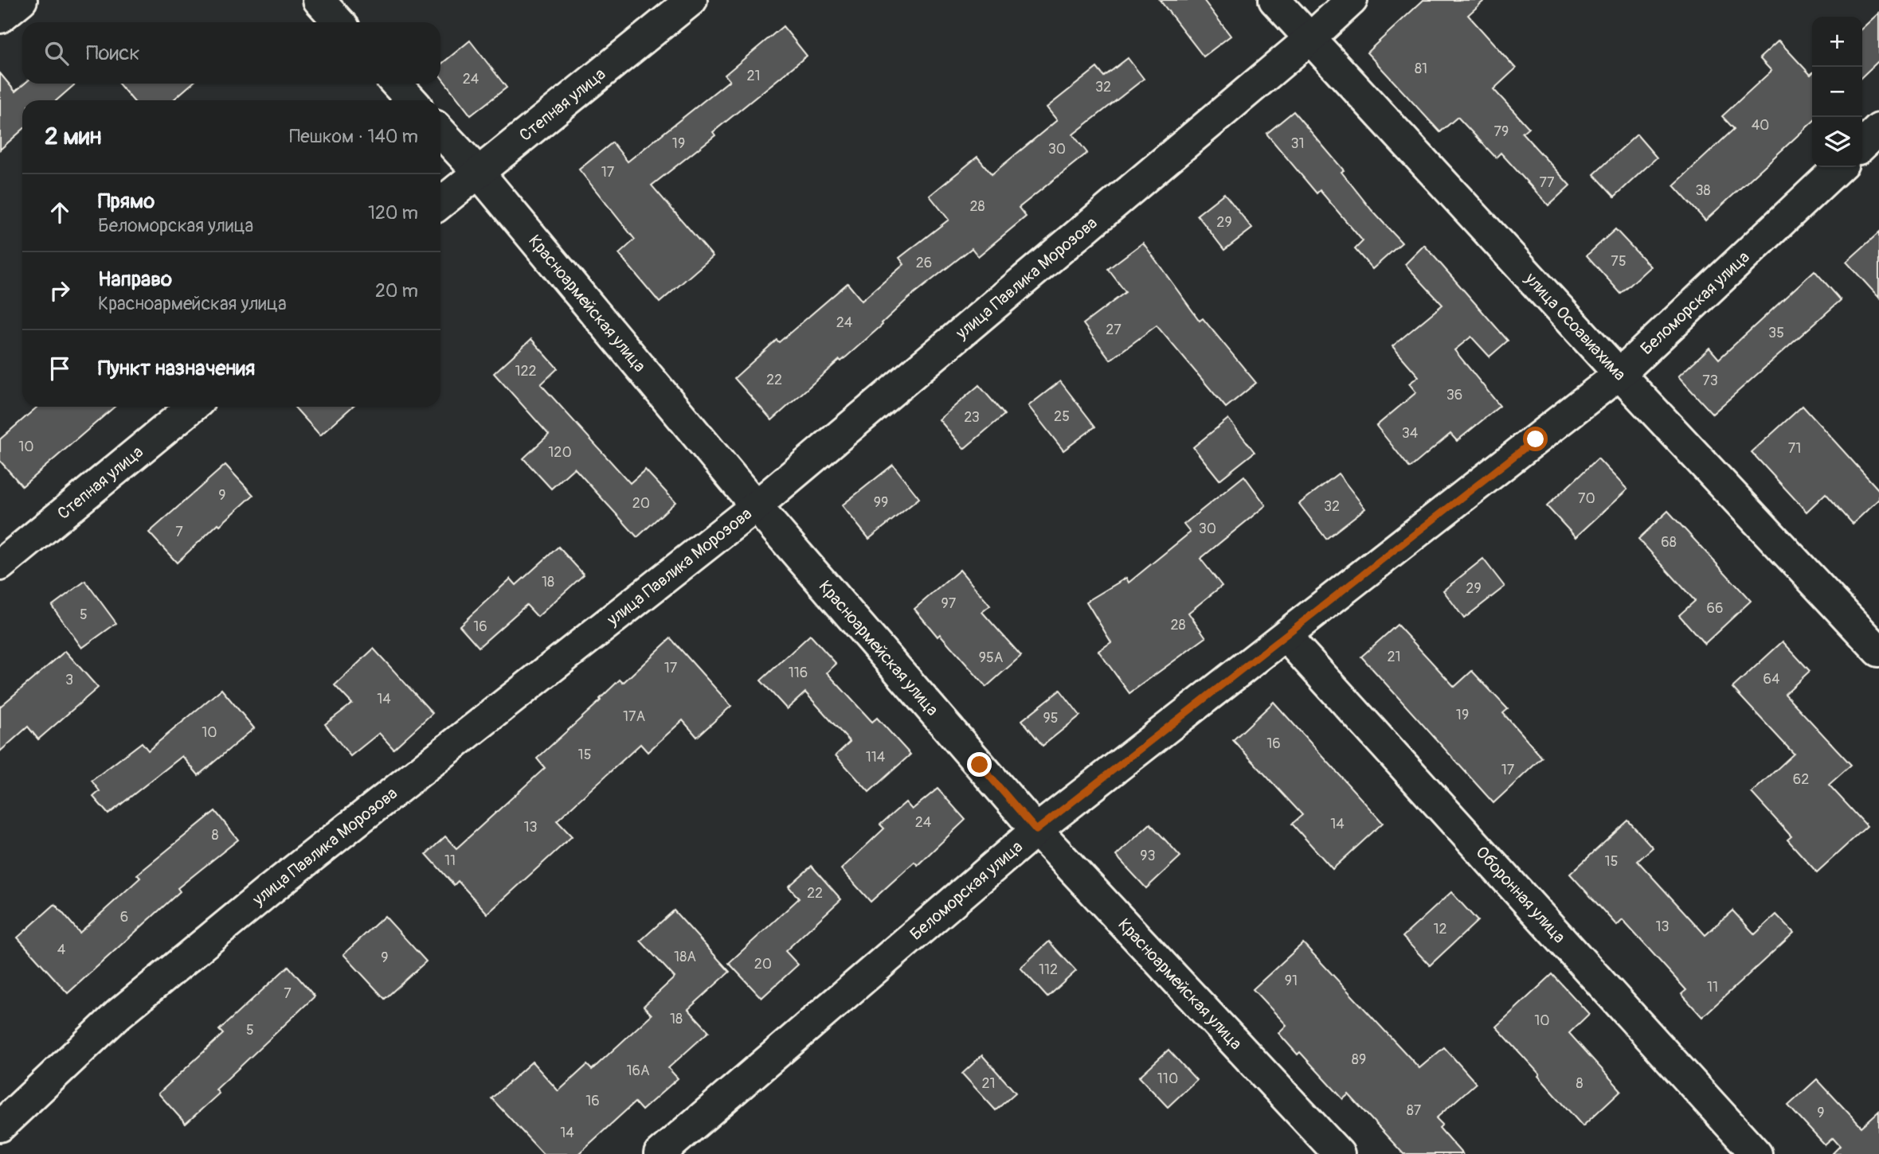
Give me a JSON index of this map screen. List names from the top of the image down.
{
  "streets": {
    "street": [
      "Степная улица",
      "улица Павлика Морозова",
      "Беломорская улица",
      "Красноармейская улица",
      "улица Осоавиахима",
      "Оборонная улица"
    ]
  },
  "crossings": [
    ["Степная улица", "Красноармейская улица"],
    ["улица Павлика Морозова", "Красноармейская улица"],
    ["улица Павлика Морозова", "улица Осоавиахима"],
    ["Беломорская улица", "Красноармейская улица"],
    ["Беломорская улица", "улица Осоавиахима"],
    ["Беломорская улица", "Оборонная улица"]
  ],
  "house_numbers": [
    "81",
    "21",
    "24",
    "32",
    "40",
    "79",
    "19",
    "31",
    "30",
    "17",
    "77",
    "38",
    "28",
    "29",
    "75",
    "26",
    "24",
    "27",
    "35",
    "122",
    "22",
    "73",
    "36",
    "25",
    "23",
    "34",
    "10",
    "71",
    "120",
    "9",
    "70",
    "99",
    "20",
    "32",
    "30",
    "7",
    "68",
    "18",
    "29",
    "97",
    "66",
    "5",
    "28",
    "16",
    "21",
    "95А",
    "17",
    "116",
    "64",
    "3",
    "14",
    "19",
    "17А",
    "95",
    "10",
    "16",
    "15",
    "114",
    "17",
    "62",
    "24",
    "14",
    "13",
    "8",
    "93",
    "11",
    "15",
    "22",
    "6",
    "13",
    "12",
    "4",
    "18А",
    "9",
    "20",
    "112",
    "91",
    "11",
    "7",
    "18",
    "10",
    "5",
    "89",
    "16А",
    "110",
    "21",
    "8",
    "16",
    "87",
    "9",
    "14"
  ],
  "page": {
    "map_buttons": ["+", "−"],
    "search": "Поиск",
    "heading": ["2 мин", "Пешком · 140 m"],
    "list": [
      ["Прямо", "Беломорская улица", "120 m"],
      ["Направо", "Красноармейская улица", "20 m"],
      "Пункт назначения"
    ]
  }
}
